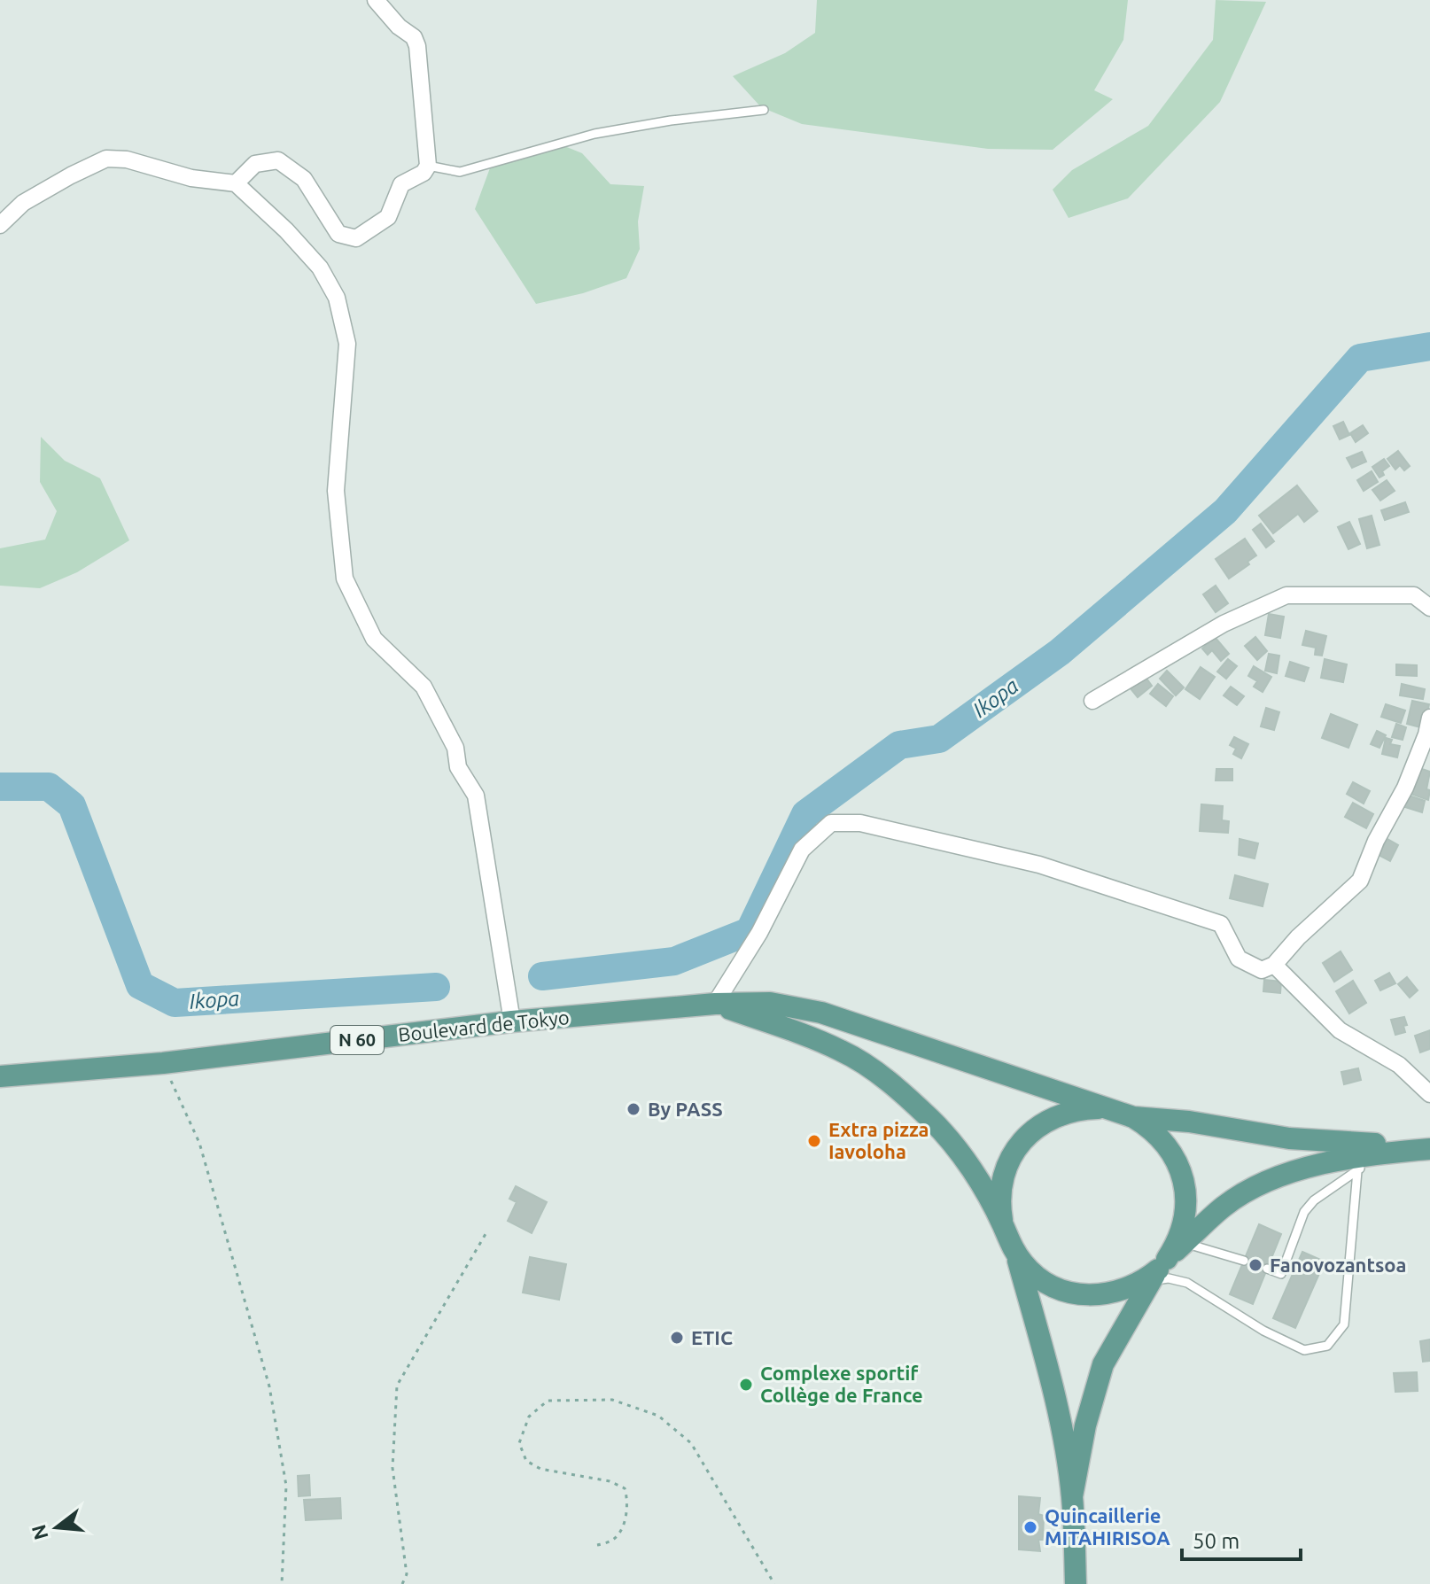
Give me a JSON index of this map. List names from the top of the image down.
{
  "streets": {
    "main road": ["Boulevard de Tokyo", "N 60"]
  },
  "water": ["Ikopa"],
  "places": [
    "By PASS",
    "Extra pizza Iavoloha",
    "Fanovozantsoa",
    "ETIC",
    "Complexe sportif Collège de France",
    "Quincaillerie MITAHIRISOA"
  ],
  "scale_bar": "50 m",
  "north": "left"
}
